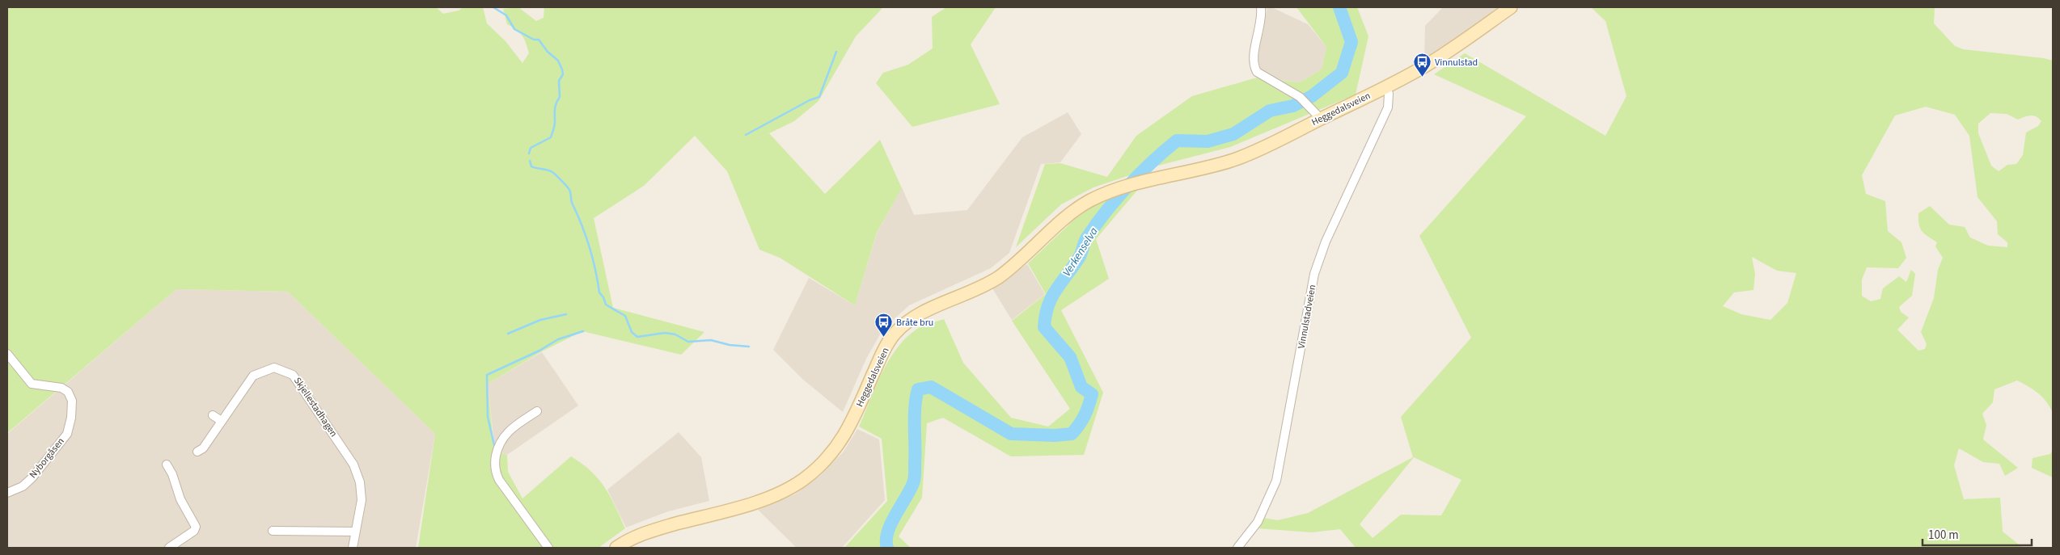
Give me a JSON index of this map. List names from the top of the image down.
{
  "streets": {
    "main road": ["Heggedalsveien"],
    "street": ["Vinnulstadveien", "Skjellestadhagen", "Nyborgåsen"]
  },
  "crossings": [
    ["Heggedalsveien", "Vinnulstadveien"]
  ],
  "water": ["Verkenselva"],
  "places": {
    "bus stop": ["Vinnulstad", "Bråte bru"]
  },
  "scale_bar": "100 m"
}
